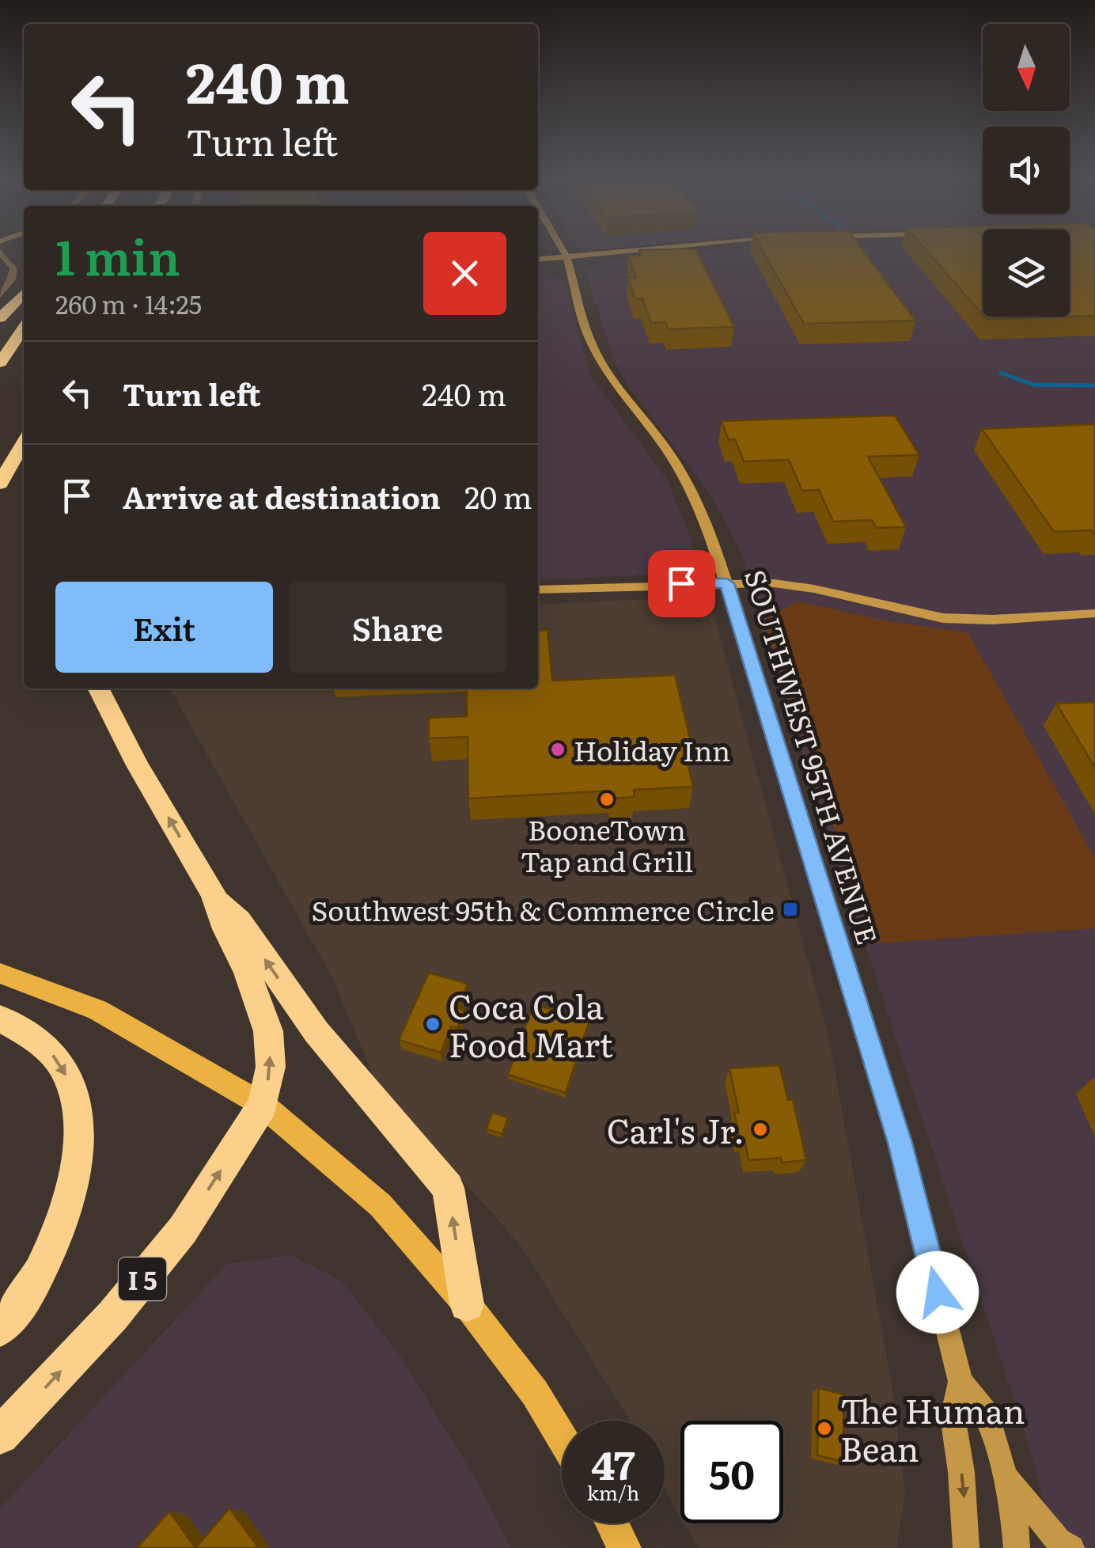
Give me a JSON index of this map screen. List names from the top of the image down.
{
  "streets": {
    "highway": ["I 5"],
    "main road": ["SOUTHWEST 95TH AVENUE"]
  },
  "places": {
    "other": [
      "Holiday Inn",
      "BooneTown Tap and Grill",
      "Coca Cola Food Mart",
      "Carl's Jr.",
      "The Human Bean"
    ],
    "transit": ["Southwest 95th & Commerce Circle"]
  },
  "north": "bottom",
  "page": {
    "turn": ["240 m", "Turn left"],
    "heading": ["1 min", "260 m · 14:25"],
    "list": [
      {
        "name": "Turn left",
        "value": "240 m"
      },
      {
        "name": "Arrive at destination",
        "value": "20 m"
      }
    ],
    "buttons": ["Exit", "Share"],
    "speed": "47 km/h",
    "limit": "50"
  }
}
